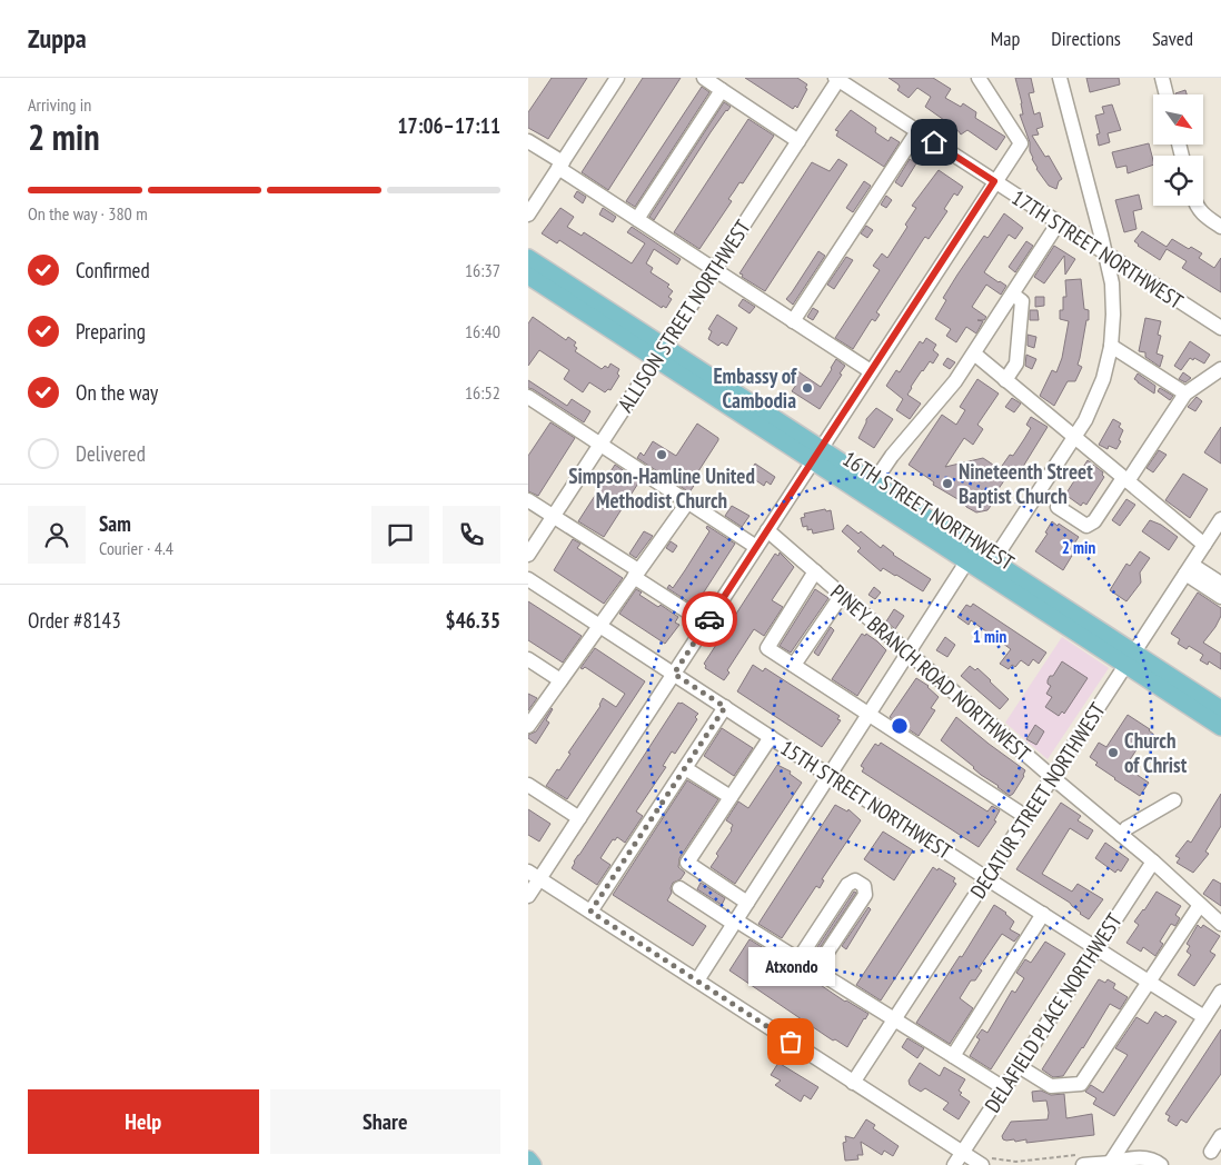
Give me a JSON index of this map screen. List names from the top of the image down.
{
  "streets": {
    "main road": ["16TH STREET NORTHWEST"],
    "street": [
      "17TH STREET NORTHWEST",
      "ALLISON STREET NORTHWEST",
      "PINEY BRANCH ROAD NORTHWEST",
      "15TH STREET NORTHWEST",
      "DECATUR STREET NORTHWEST",
      "DELAFIELD PLACE NORTHWEST"
    ]
  },
  "crossings": [
    ["17TH STREET NORTHWEST", "ALLISON STREET NORTHWEST"],
    ["ALLISON STREET NORTHWEST", "16TH STREET NORTHWEST"],
    ["16TH STREET NORTHWEST", "DECATUR STREET NORTHWEST"],
    ["PINEY BRANCH ROAD NORTHWEST", "DECATUR STREET NORTHWEST"],
    ["PINEY BRANCH ROAD NORTHWEST", "DELAFIELD PLACE NORTHWEST"],
    ["15TH STREET NORTHWEST", "DECATUR STREET NORTHWEST"],
    ["15TH STREET NORTHWEST", "DELAFIELD PLACE NORTHWEST"]
  ],
  "places": [
    "Embassy of Cambodia",
    "Simpson-Hamline United Methodist Church",
    "Nineteenth Street Baptist Church",
    "Church of Christ",
    "Atxondo"
  ],
  "north": "bottom right",
  "page": {
    "header": "Zuppa",
    "nav": ["Map", "Directions", "Saved"],
    "heading": ["2 min", "Arriving in", "17:06–17:11"],
    "panel": [
      "Sam",
      "Courier · 4.4",
      "Order #8143",
      "$46.35"
    ],
    "bar": "On the way · 380 m",
    "list": [
      ["Confirmed", "16:37"],
      ["Preparing", "16:40"],
      ["On the way", "16:52"],
      "Delivered"
    ],
    "bubble": "Atxondo",
    "buttons": ["Help", "Share"]
  },
  "rings": ["2 min", "1 min"]
}
